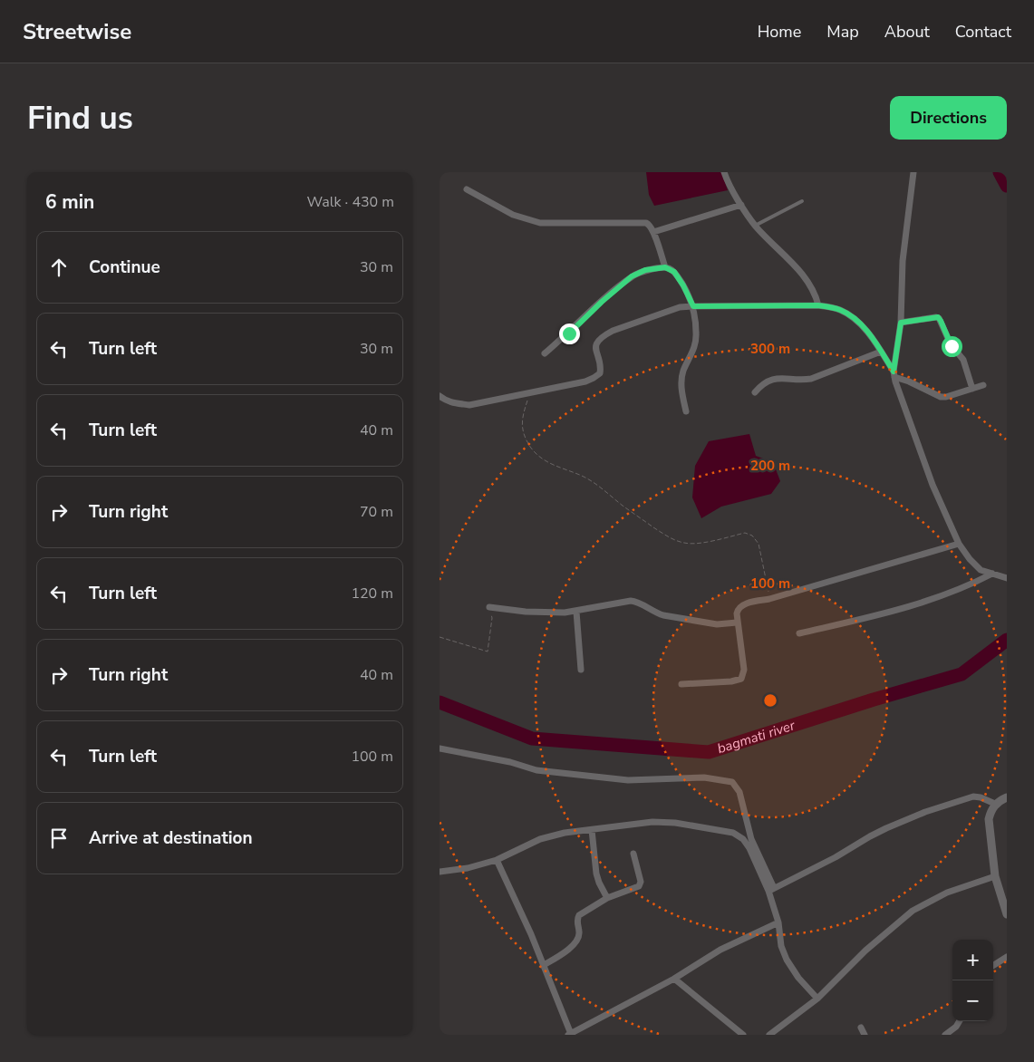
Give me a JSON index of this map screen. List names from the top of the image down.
{
  "water": ["bagmati river"],
  "page": {
    "header": "Streetwise",
    "nav": [
      "Home",
      "Map",
      "About",
      "Contact"
    ],
    "buttons": "Directions",
    "title": "Find us",
    "heading": ["6 min", "Walk · 430 m"],
    "list": [
      ["Continue", "30 m"],
      ["Turn left", "30 m"],
      ["Turn left", "40 m"],
      ["Turn right", "70 m"],
      ["Turn left", "120 m"],
      ["Turn right", "40 m"],
      ["Turn left", "100 m"],
      "Arrive at destination"
    ],
    "map_buttons": ["+", "−"]
  },
  "rings": ["300 m", "200 m", "100 m"]
}
